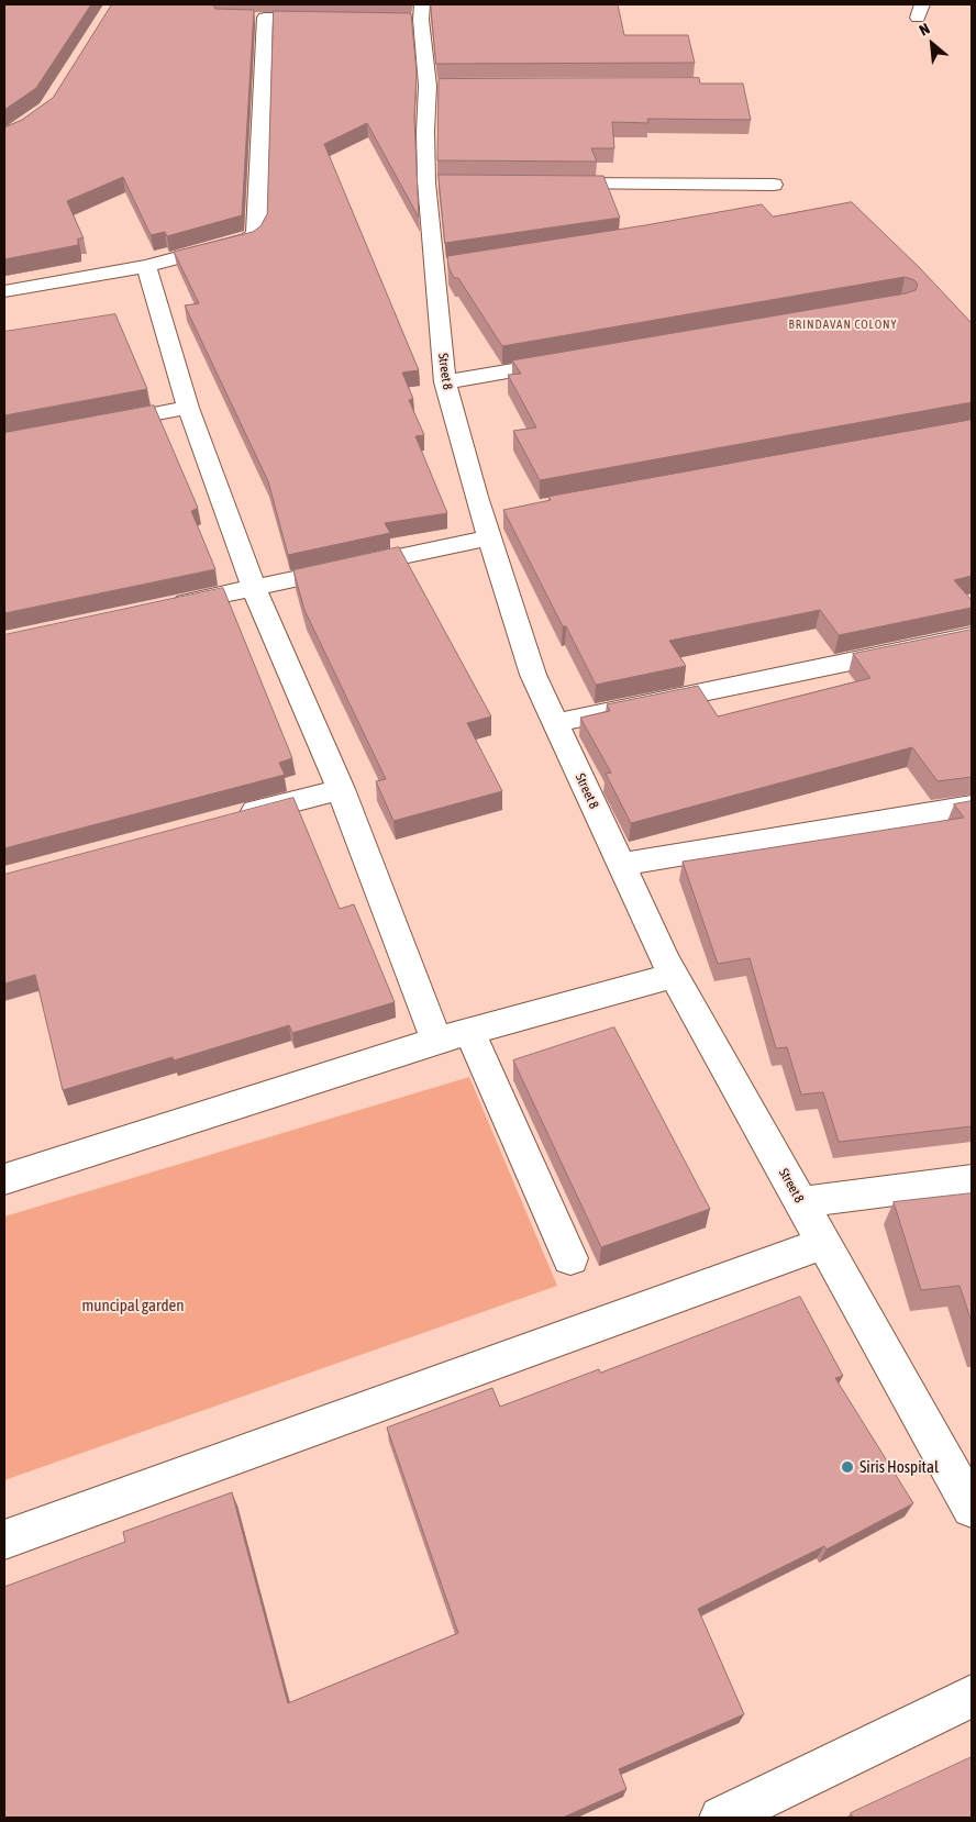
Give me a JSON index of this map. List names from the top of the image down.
{
  "streets": {
    "street": ["Street 8"]
  },
  "districts": ["BRINDAVAN COLONY"],
  "parks": ["muncipal garden"],
  "places": ["Siris Hospital"],
  "north": "top left"
}
